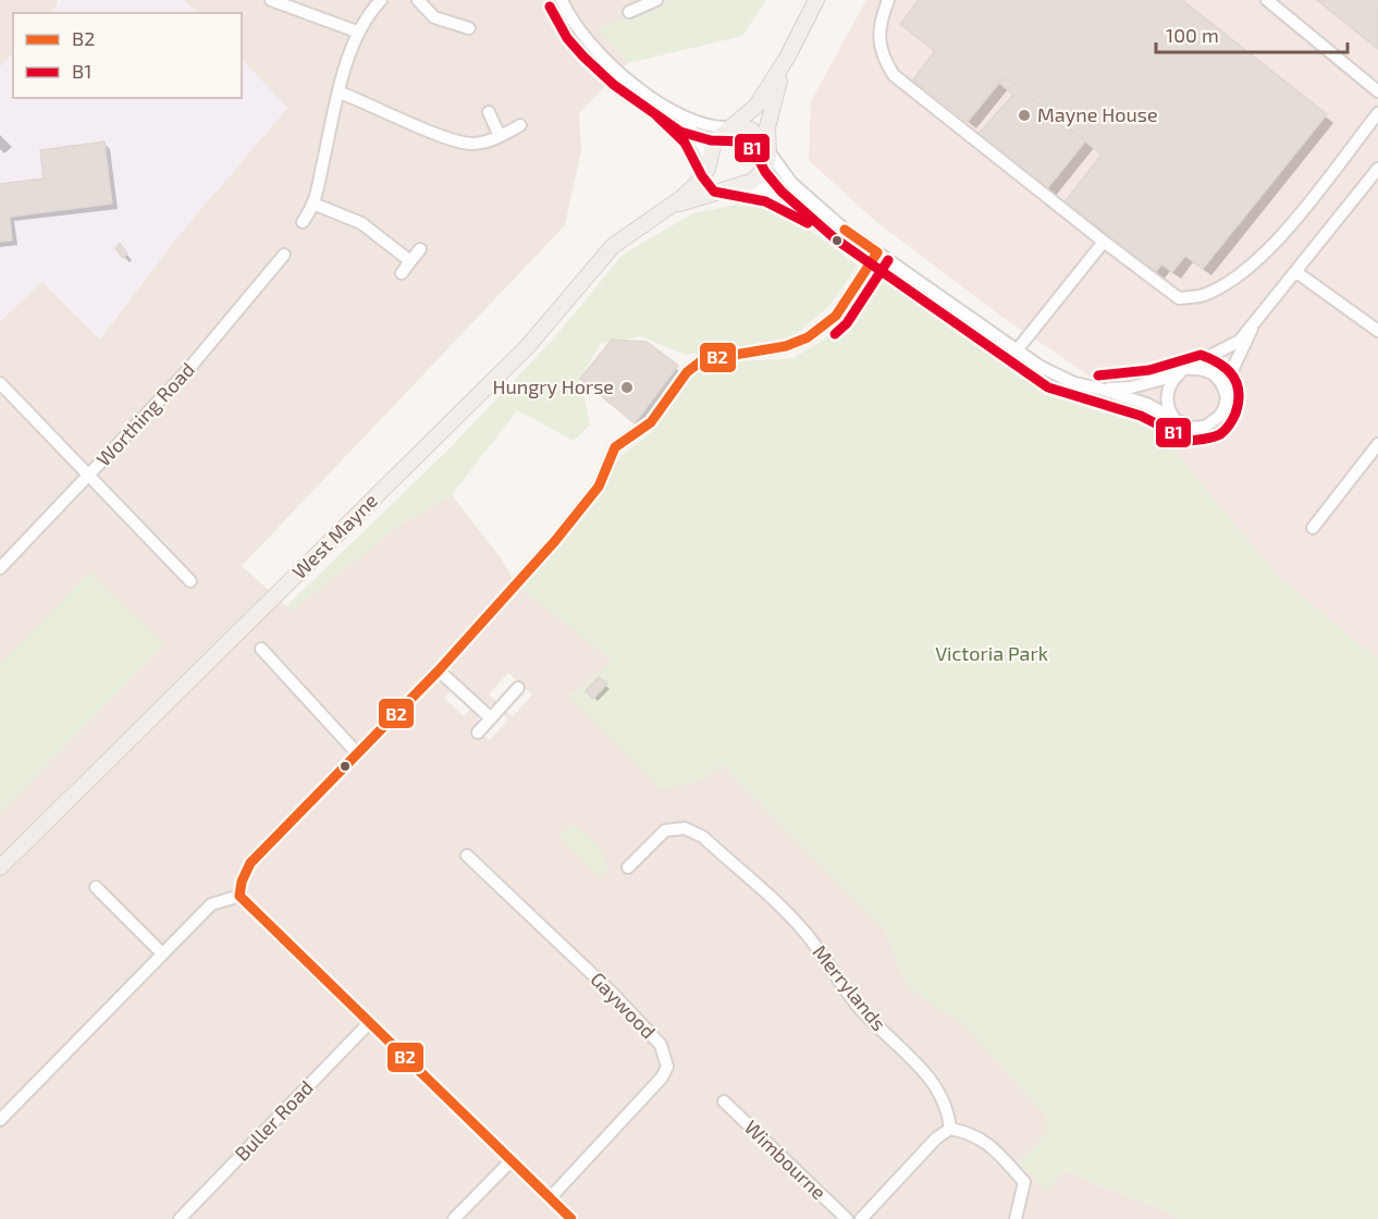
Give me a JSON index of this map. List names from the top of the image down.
{
  "streets": {
    "main road": ["West Mayne"],
    "street": [
      "Worthing Road",
      "Merrylands",
      "Gaywood",
      "Buller Road",
      "Wimbourne"
    ]
  },
  "parks": ["Victoria Park"],
  "places": ["Mayne House", "Hungry Horse"],
  "lines": ["transit line B1", "transit line B2"],
  "legend": ["B2", "B1"],
  "scale_bar": "100 m"
}
